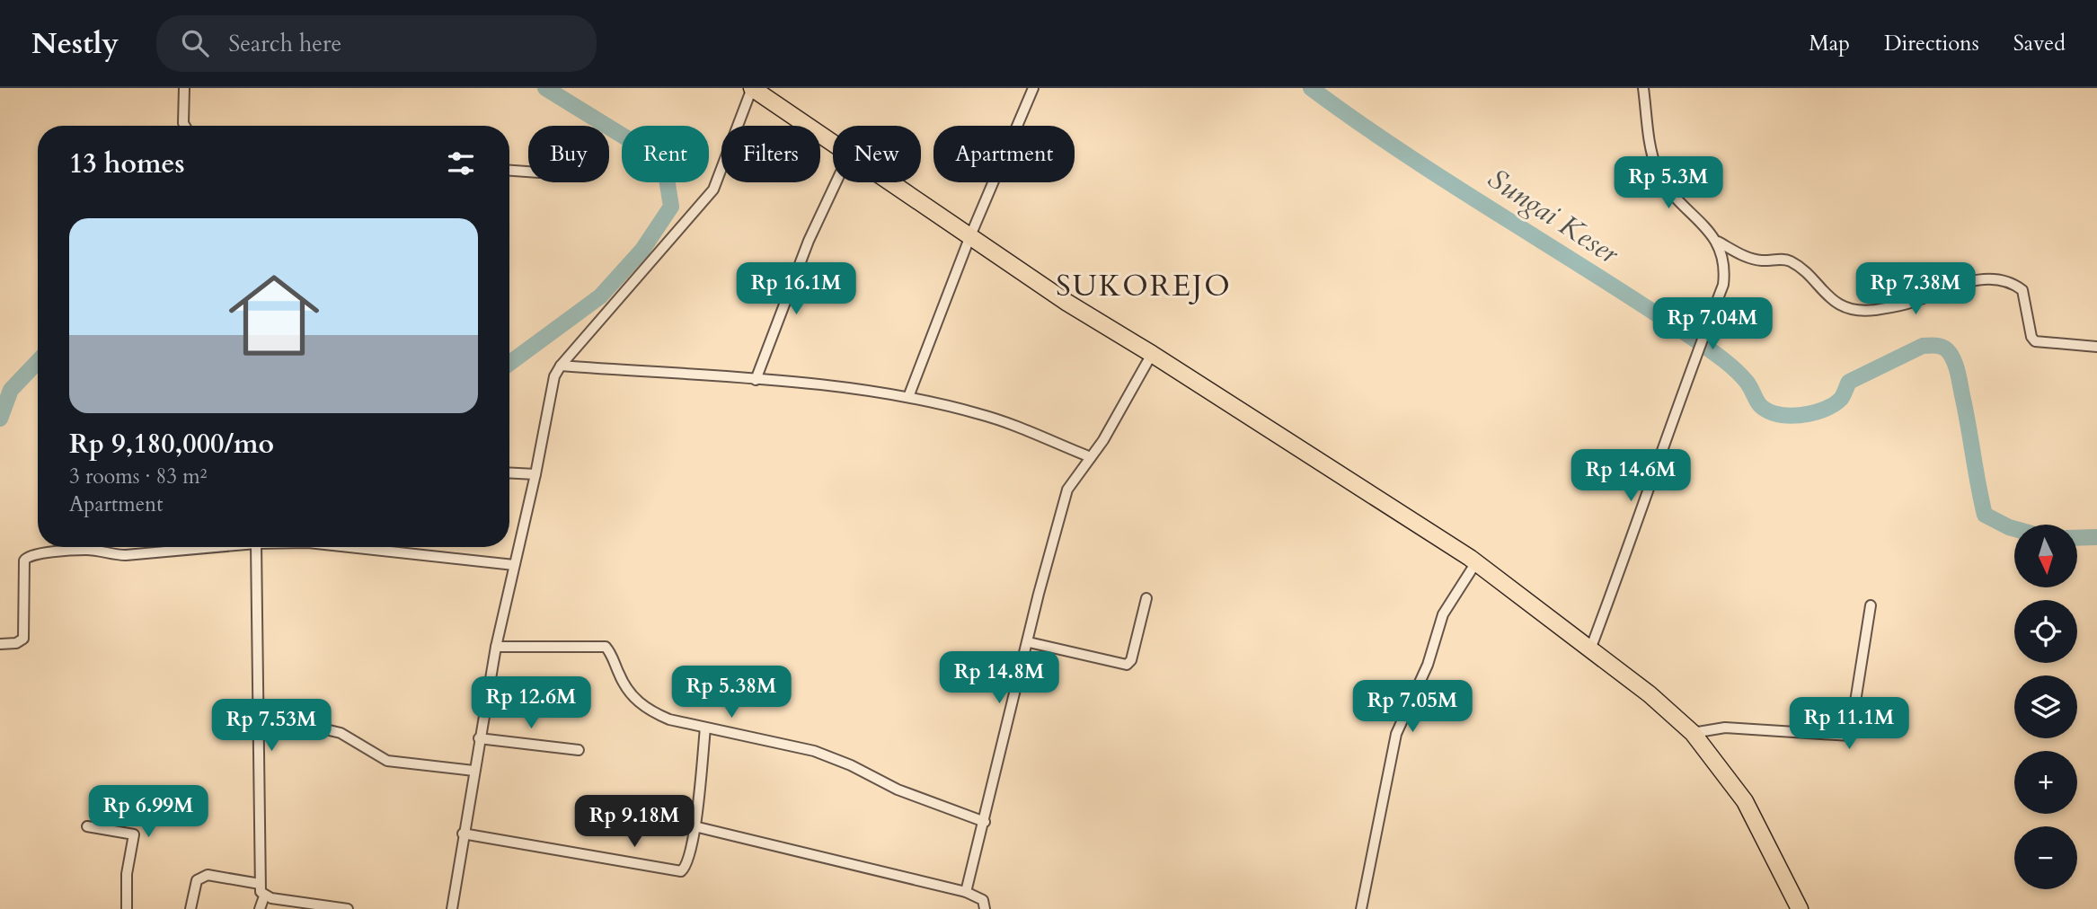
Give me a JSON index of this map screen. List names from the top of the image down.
{
  "districts": ["SUKOREJO"],
  "water": ["Sungai Keser"],
  "north": "bottom",
  "page": {
    "header": "Nestly",
    "search": "Search here",
    "nav": ["Map", "Directions", "Saved"],
    "chip": [
      "Buy",
      "Rent",
      "Filters",
      "New",
      "Apartment"
    ],
    "heading": "13 homes",
    "price": [
      "Rp 5.3M",
      "Rp 16.1M",
      "Rp 7.38M",
      "Rp 7.04M",
      "Rp 14.6M",
      "Rp 14.8M",
      "Rp 5.38M",
      "Rp 12.6M",
      "Rp 7.05M",
      "Rp 11.1M",
      "Rp 7.53M",
      "Rp 6.99M",
      "Rp 9.18M"
    ],
    "list": [
      {
        "name": "Rp 9,180,000/mo",
        "note": "3 rooms · 83 m² · Apartment"
      }
    ],
    "map_buttons": ["+", "−"]
  }
}
